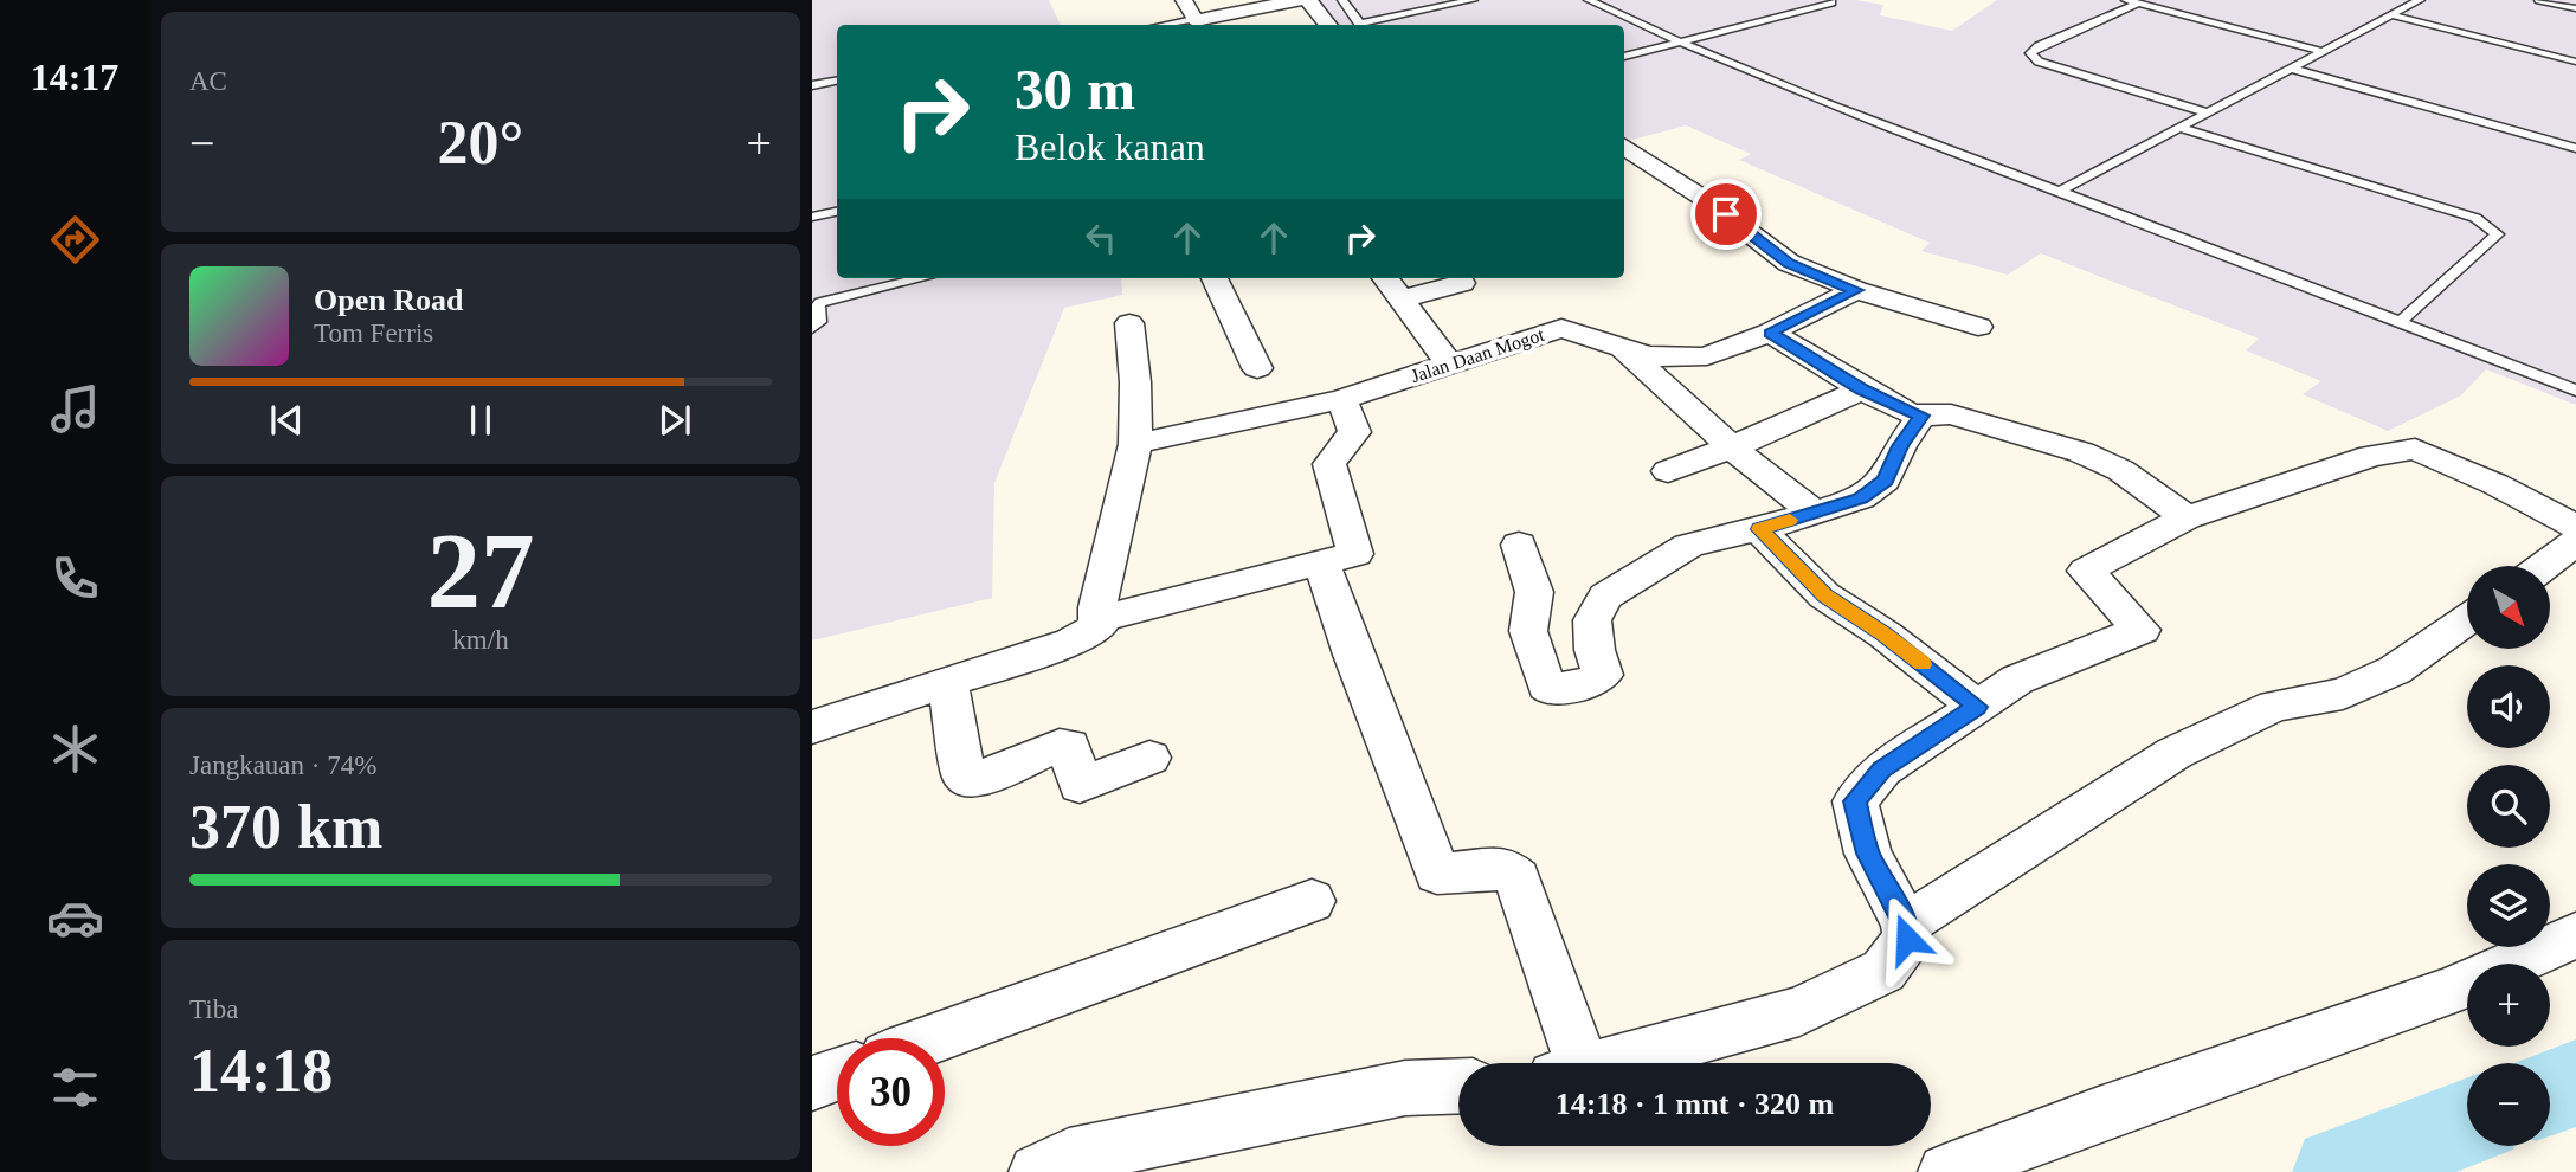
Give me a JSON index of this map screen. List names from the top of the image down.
{
  "streets": {
    "street": ["Jalan Daan Mogot"]
  },
  "north": "bottom right",
  "page": {
    "tabs": "14:17",
    "tile": [
      "AC",
      ["27", "km/h"],
      ["Jangkauan · 74%", "370 km"],
      ["Tiba", "14:18"]
    ],
    "turn": ["30 m", "Belok kanan"],
    "heat": ["−", "20°", "+"],
    "song": ["Open Road", "Tom Ferris"],
    "map_buttons": ["+", "−"],
    "limit": "30",
    "trip": "14:18 · 1 mnt · 320 m"
  }
}
